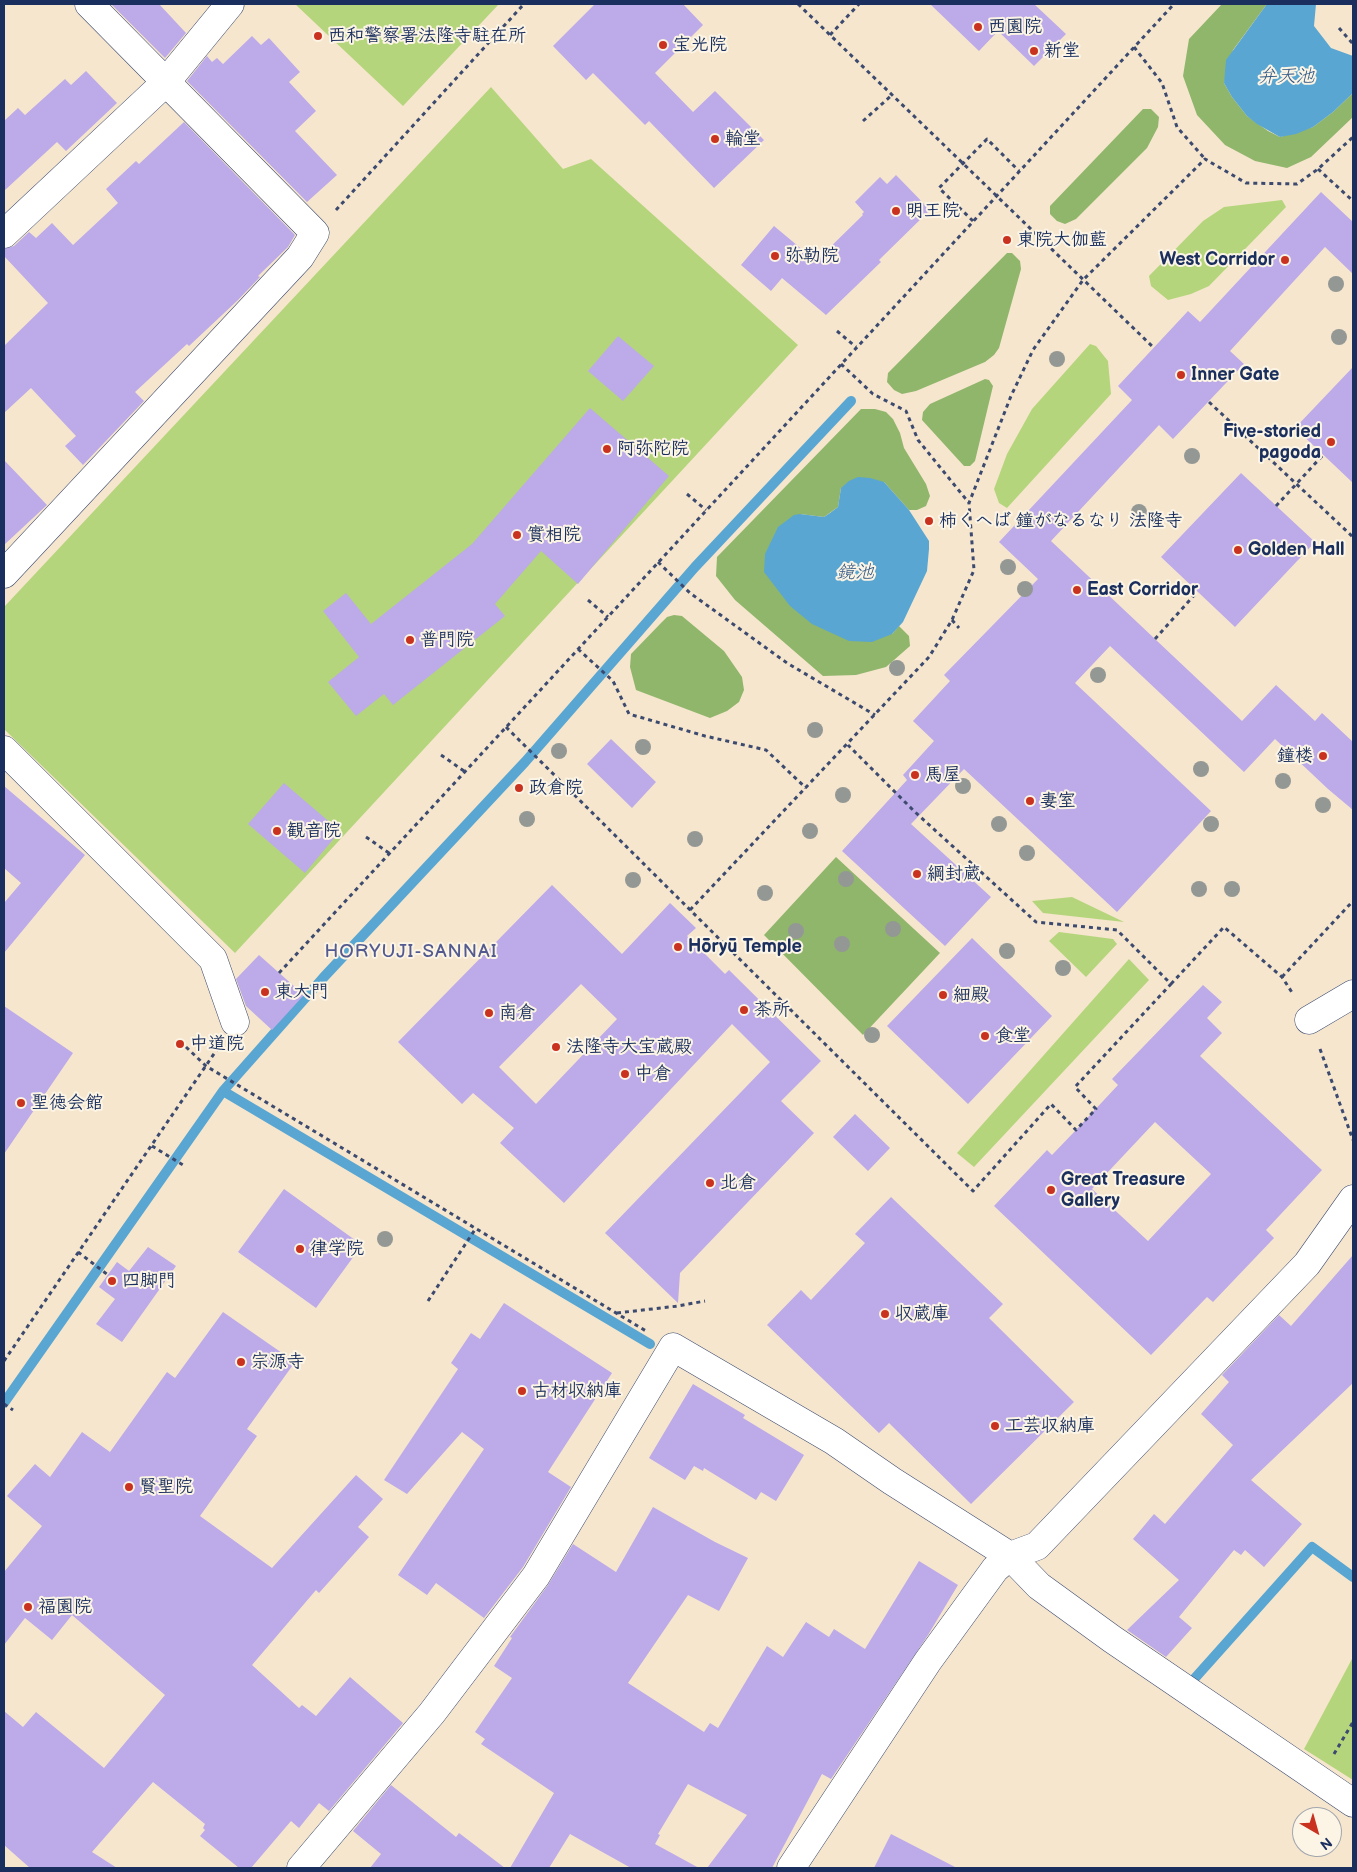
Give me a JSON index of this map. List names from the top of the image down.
{
  "districts": ["HORYUJI-SANNAI"],
  "water": ["弁天池", "鏡池"],
  "places": [
    "西園院",
    "西和警察署法隆寺駐在所",
    "宝光院",
    "新堂",
    "輪堂",
    "明王院",
    "東院大伽藍",
    "弥勒院",
    "West Corridor",
    "Inner Gate",
    "Five-storied pagoda",
    "阿弥陀院",
    "柿くへば 鐘がなるなり 法隆寺",
    "實相院",
    "Golden Hall",
    "East Corridor",
    "普門院",
    "鐘楼",
    "馬屋",
    "政倉院",
    "妻室",
    "観音院",
    "綱封蔵",
    "Hōryū Temple",
    "東大門",
    "細殿",
    "茶所",
    "南倉",
    "食堂",
    "中道院",
    "法隆寺大宝蔵殿",
    "中倉",
    "聖徳会館",
    "北倉",
    "Great Treasure Gallery",
    "律学院",
    "四脚門",
    "収蔵庫",
    "宗源寺",
    "古材収納庫",
    "工芸収納庫",
    "賢聖院",
    "福園院"
  ],
  "north": "bottom right"
}
